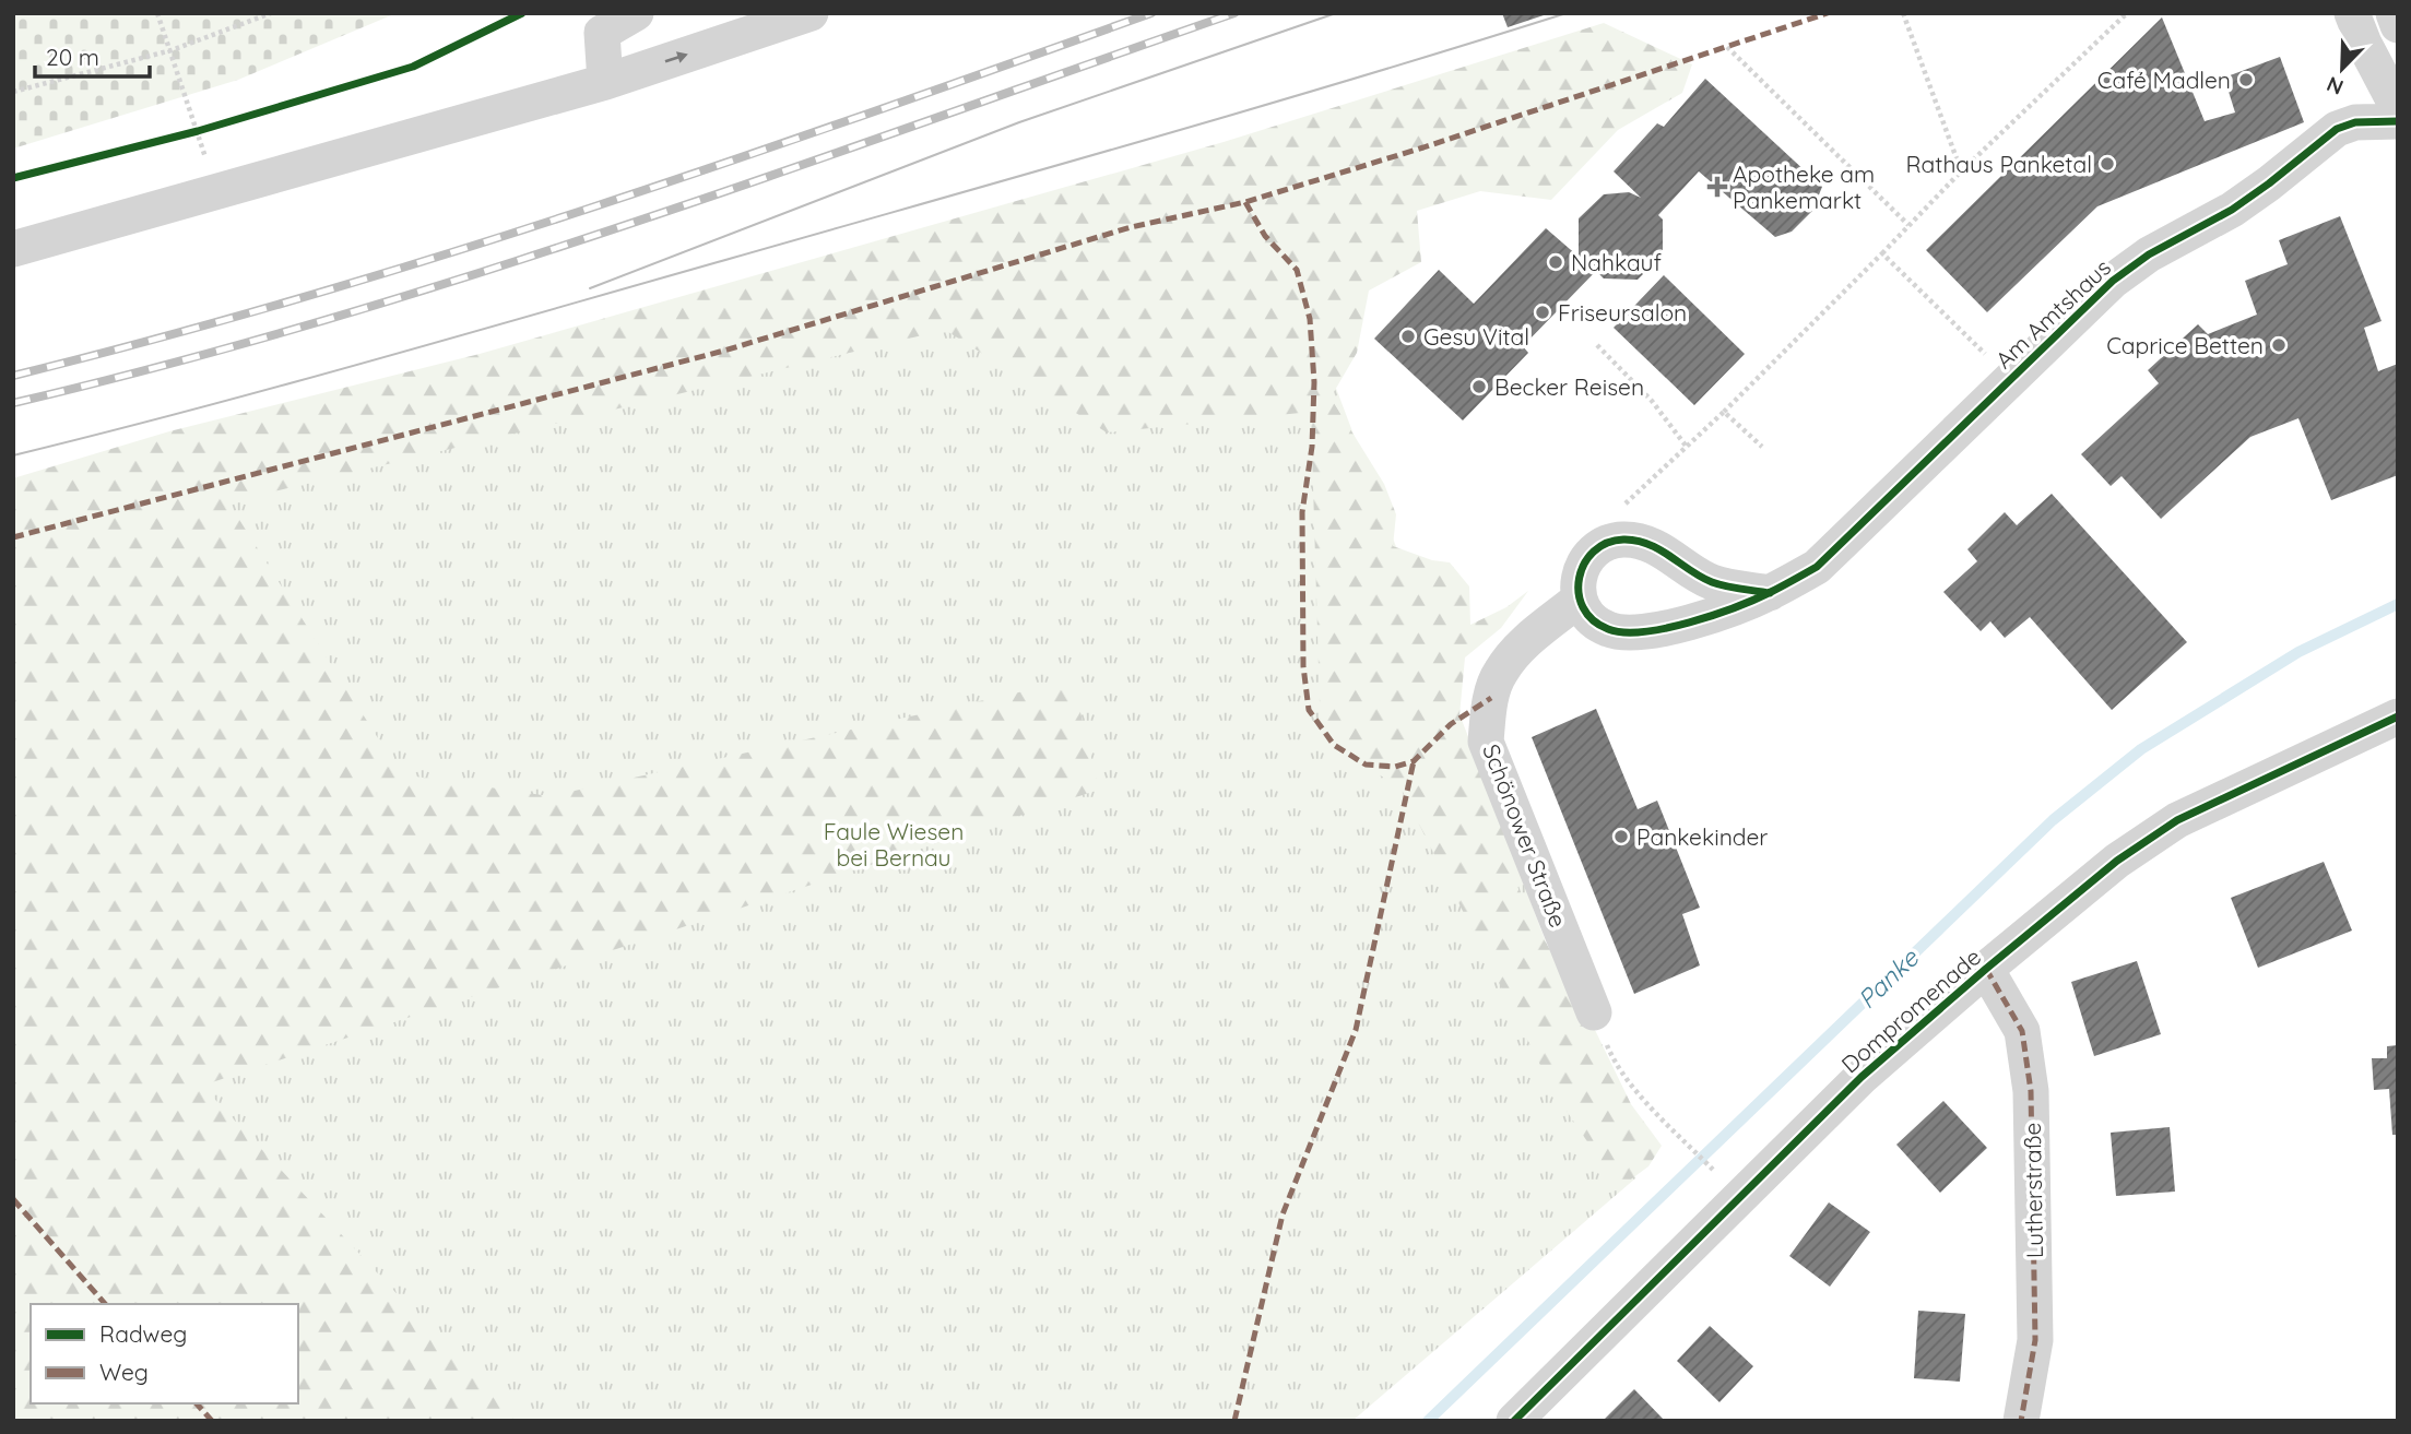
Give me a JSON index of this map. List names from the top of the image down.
{
  "streets": {
    "street": [
      "Am Amtshaus",
      "Schönower Straße",
      "Dompromenade",
      "Lutherstraße"
    ]
  },
  "crossings": [
    ["Am Amtshaus", "Schönower Straße"],
    ["Dompromenade", "Lutherstraße"]
  ],
  "water": ["Panke"],
  "parks": ["Faule Wiesen bei Bernau"],
  "places": {
    "other": [
      "Café Madlen",
      "Rathaus Panketal",
      "Nahkauf",
      "Friseursalon",
      "Gesu Vital",
      "Caprice Betten",
      "Becker Reisen",
      "Pankekinder"
    ],
    "health": ["Apotheke am Pankemarkt"]
  },
  "legend": ["Radweg", "Weg"],
  "scale_bar": "20 m",
  "north": "bottom left"
}
